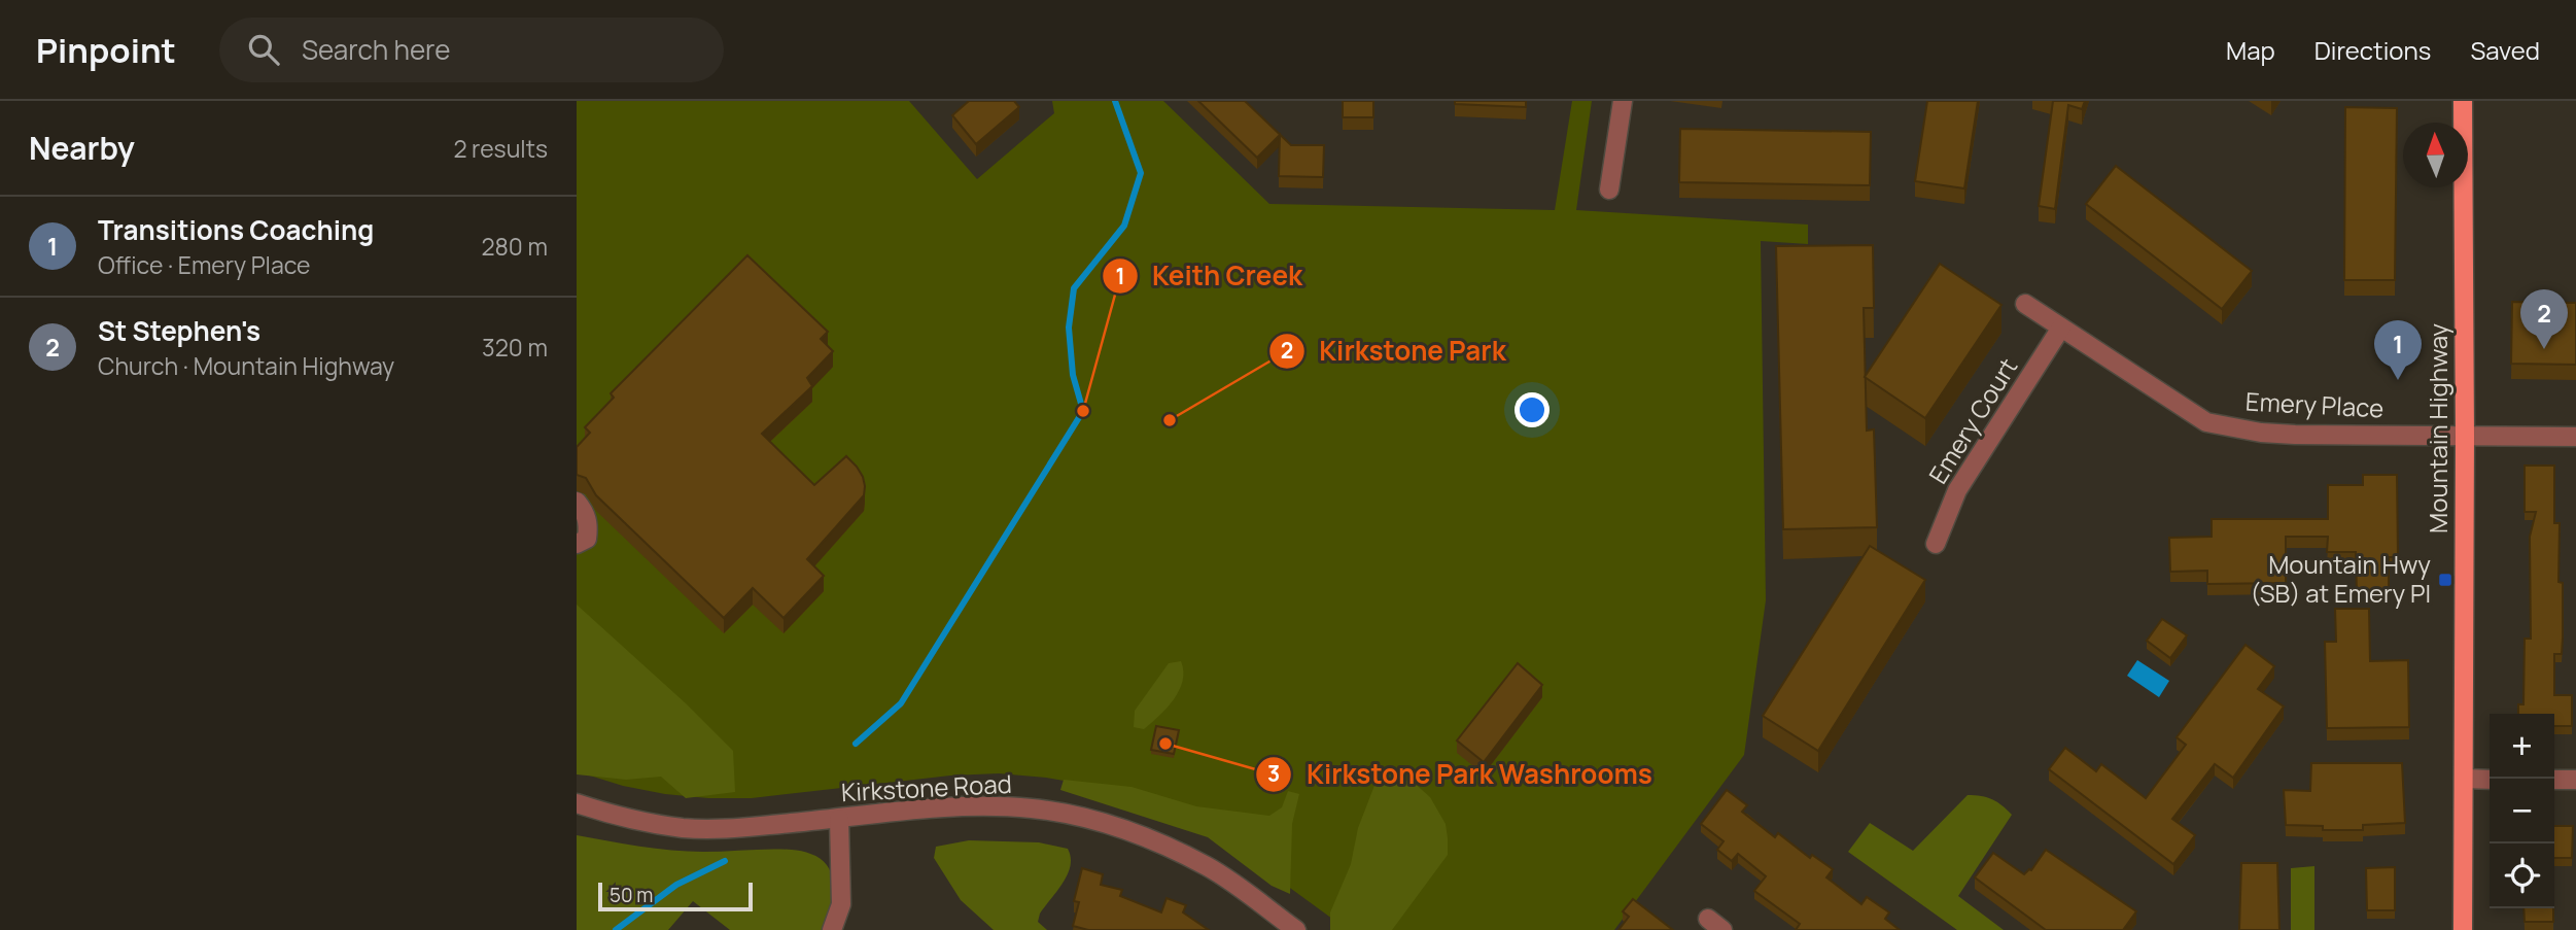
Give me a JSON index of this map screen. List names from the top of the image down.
{
  "streets": {
    "main road": ["Mountain Highway"],
    "street": ["Emery Place", "Emery Court", "Kirkstone Road"]
  },
  "crossings": [
    ["Emery Place", "Emery Court"],
    ["Emery Place", "Mountain Highway"]
  ],
  "places": {
    "other": ["Keith Creek", "Kirkstone Park", "Kirkstone Park Washrooms"],
    "transit": ["Mountain Hwy (SB) at Emery Pl"]
  },
  "scale_bar": "50 m",
  "north": "top",
  "page": {
    "header": "Pinpoint",
    "search": "Search here",
    "nav": ["Map", "Directions", "Saved"],
    "heading": ["Nearby", "2 results"],
    "list": [
      {
        "mark": "1",
        "name": "Transitions Coaching",
        "note": "Office · Emery Place",
        "value": "280 m"
      },
      {
        "mark": "2",
        "name": "St Stephen's",
        "note": "Church · Mountain Highway",
        "value": "320 m"
      }
    ],
    "pins": ["2", "1"],
    "map_buttons": ["+", "−"],
    "scale": "50 m"
  }
}
